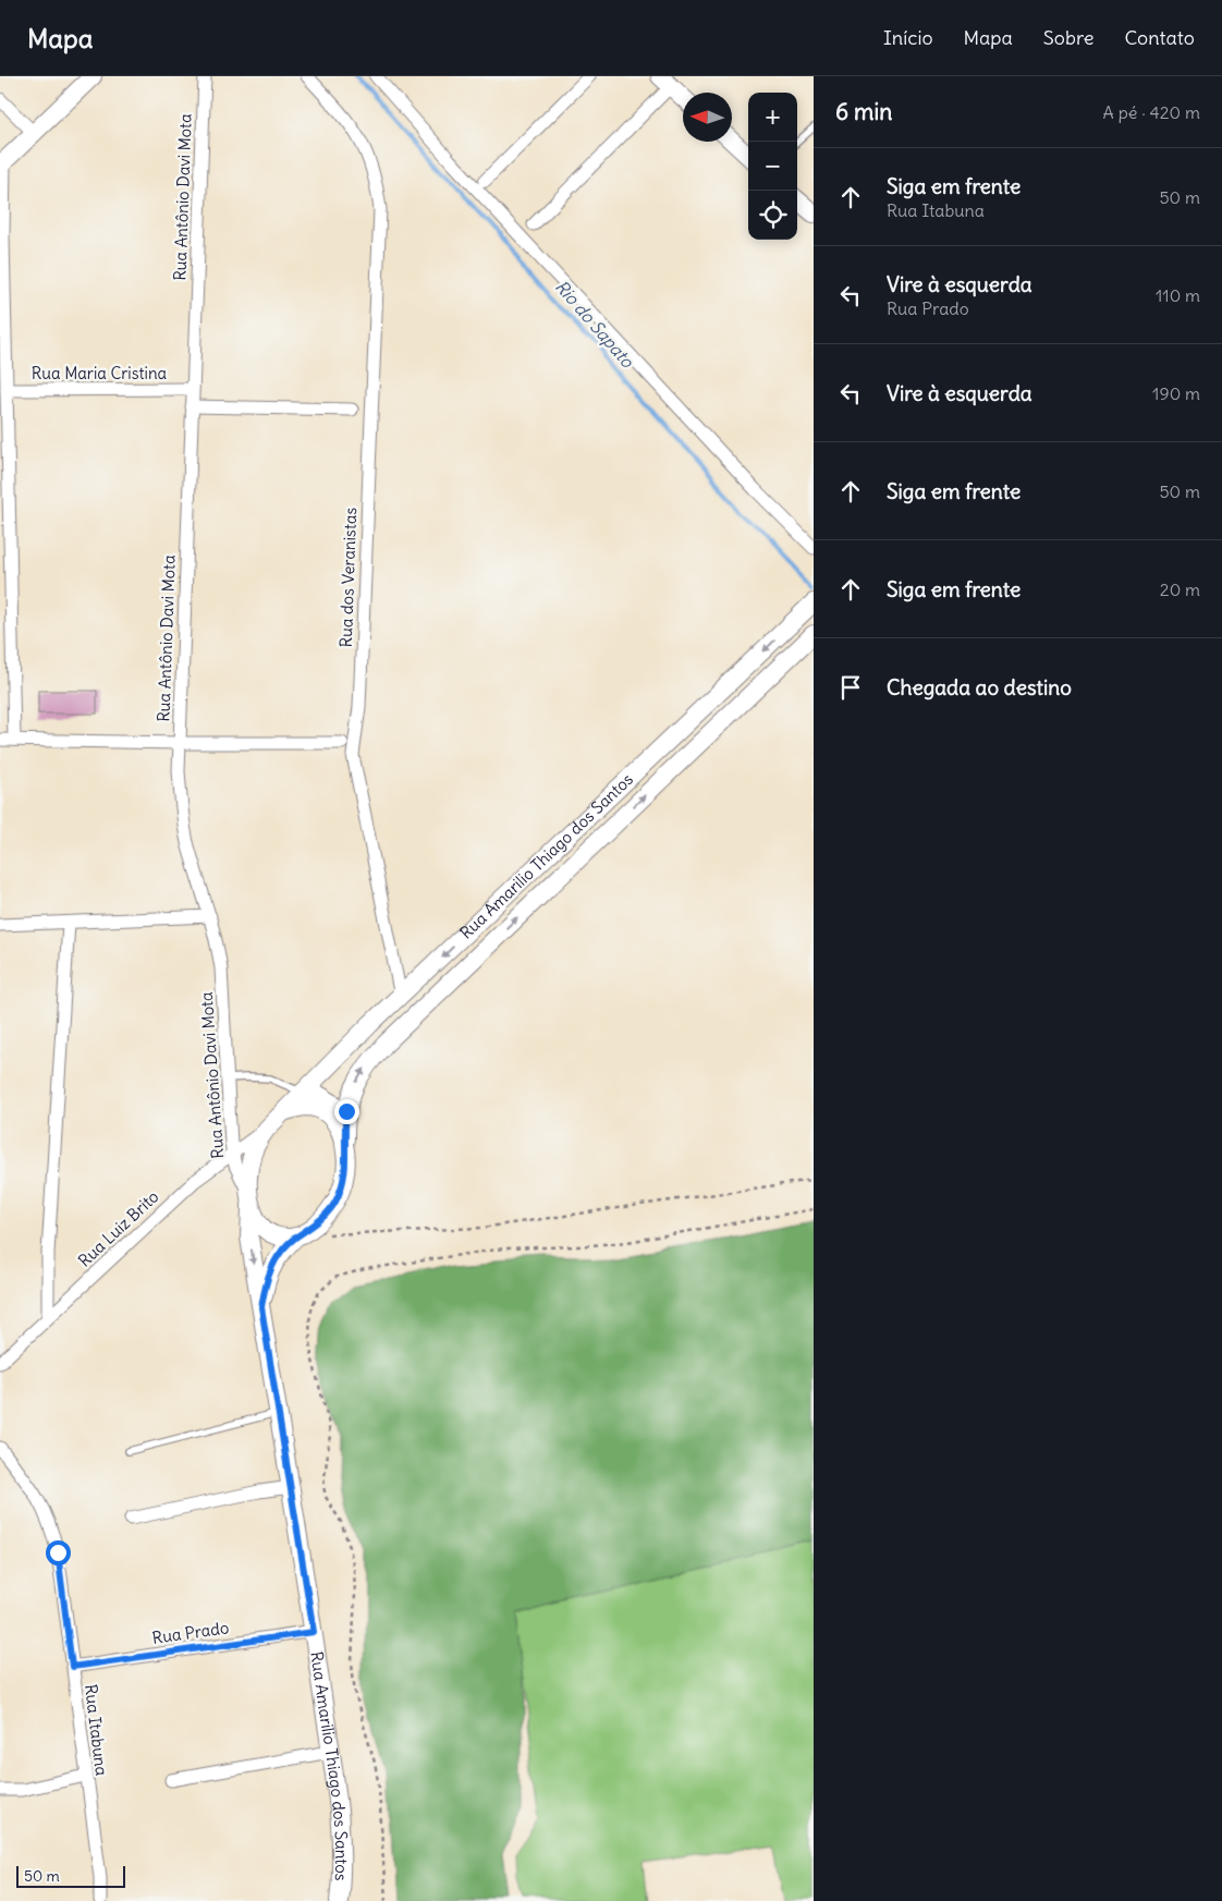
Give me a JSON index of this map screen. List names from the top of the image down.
{
  "streets": {
    "main road": ["Rua Amarilio Thiago dos Santos"],
    "street": [
      "Rua Antônio Davi Mota",
      "Rua Maria Cristina",
      "Rua dos Veranistas",
      "Rua Luiz Brito",
      "Rua Prado",
      "Rua Itabuna"
    ]
  },
  "crossings": [
    ["Rua Antônio Davi Mota", "Rua Maria Cristina"],
    ["Rua Antônio Davi Mota", "Rua Amarilio Thiago dos Santos"],
    ["Rua Antônio Davi Mota", "Rua Luiz Brito"],
    ["Rua dos Veranistas", "Rua Amarilio Thiago dos Santos"],
    ["Rua Amarilio Thiago dos Santos", "Rua Luiz Brito"],
    ["Rua Amarilio Thiago dos Santos", "Rua Prado"],
    ["Rua Prado", "Rua Itabuna"]
  ],
  "water": ["Rio do Sapato"],
  "scale_bar": "50 m",
  "north": "left",
  "page": {
    "header": "Mapa",
    "nav": [
      "Início",
      "Mapa",
      "Sobre",
      "Contato"
    ],
    "heading": ["6 min", "A pé · 420 m"],
    "map_buttons": ["+", "−"],
    "list": [
      ["Siga em frente", "Rua Itabuna", "50 m"],
      ["Vire à esquerda", "Rua Prado", "110 m"],
      ["Vire à esquerda", "190 m"],
      ["Siga em frente", "50 m"],
      ["Siga em frente", "20 m"],
      "Chegada ao destino"
    ],
    "scale": "50 m"
  }
}
